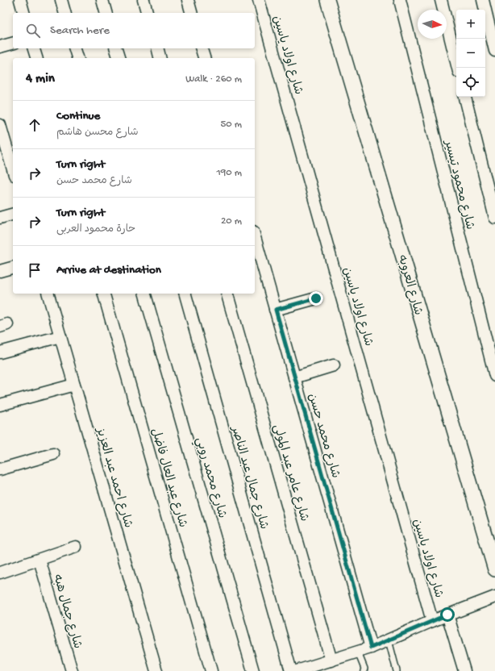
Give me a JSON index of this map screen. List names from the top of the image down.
{
  "streets": {
    "street": [
      "شارع اولاد ياسين",
      "شارع محمود تيسير",
      "شارع العروبه",
      "شارع محمد حسن",
      "شارع عامر عبد المولى",
      "شارع احمد عبد العزيز",
      "شارع عبد العال فاضل",
      "شارع محمد روبي",
      "شارع جمال عبد الناصر",
      "شارع جمال هبه"
    ]
  },
  "north": "right",
  "page": {
    "map_buttons": ["+", "−"],
    "search": "Search here",
    "heading": ["4 min", "Walk · 260 m"],
    "list": [
      ["Continue", "شارع محسن هاشم", "50 m"],
      ["Turn right", "شارع محمد حسن", "190 m"],
      ["Turn right", "حارة محمود العربى", "20 m"],
      "Arrive at destination"
    ]
  }
}
